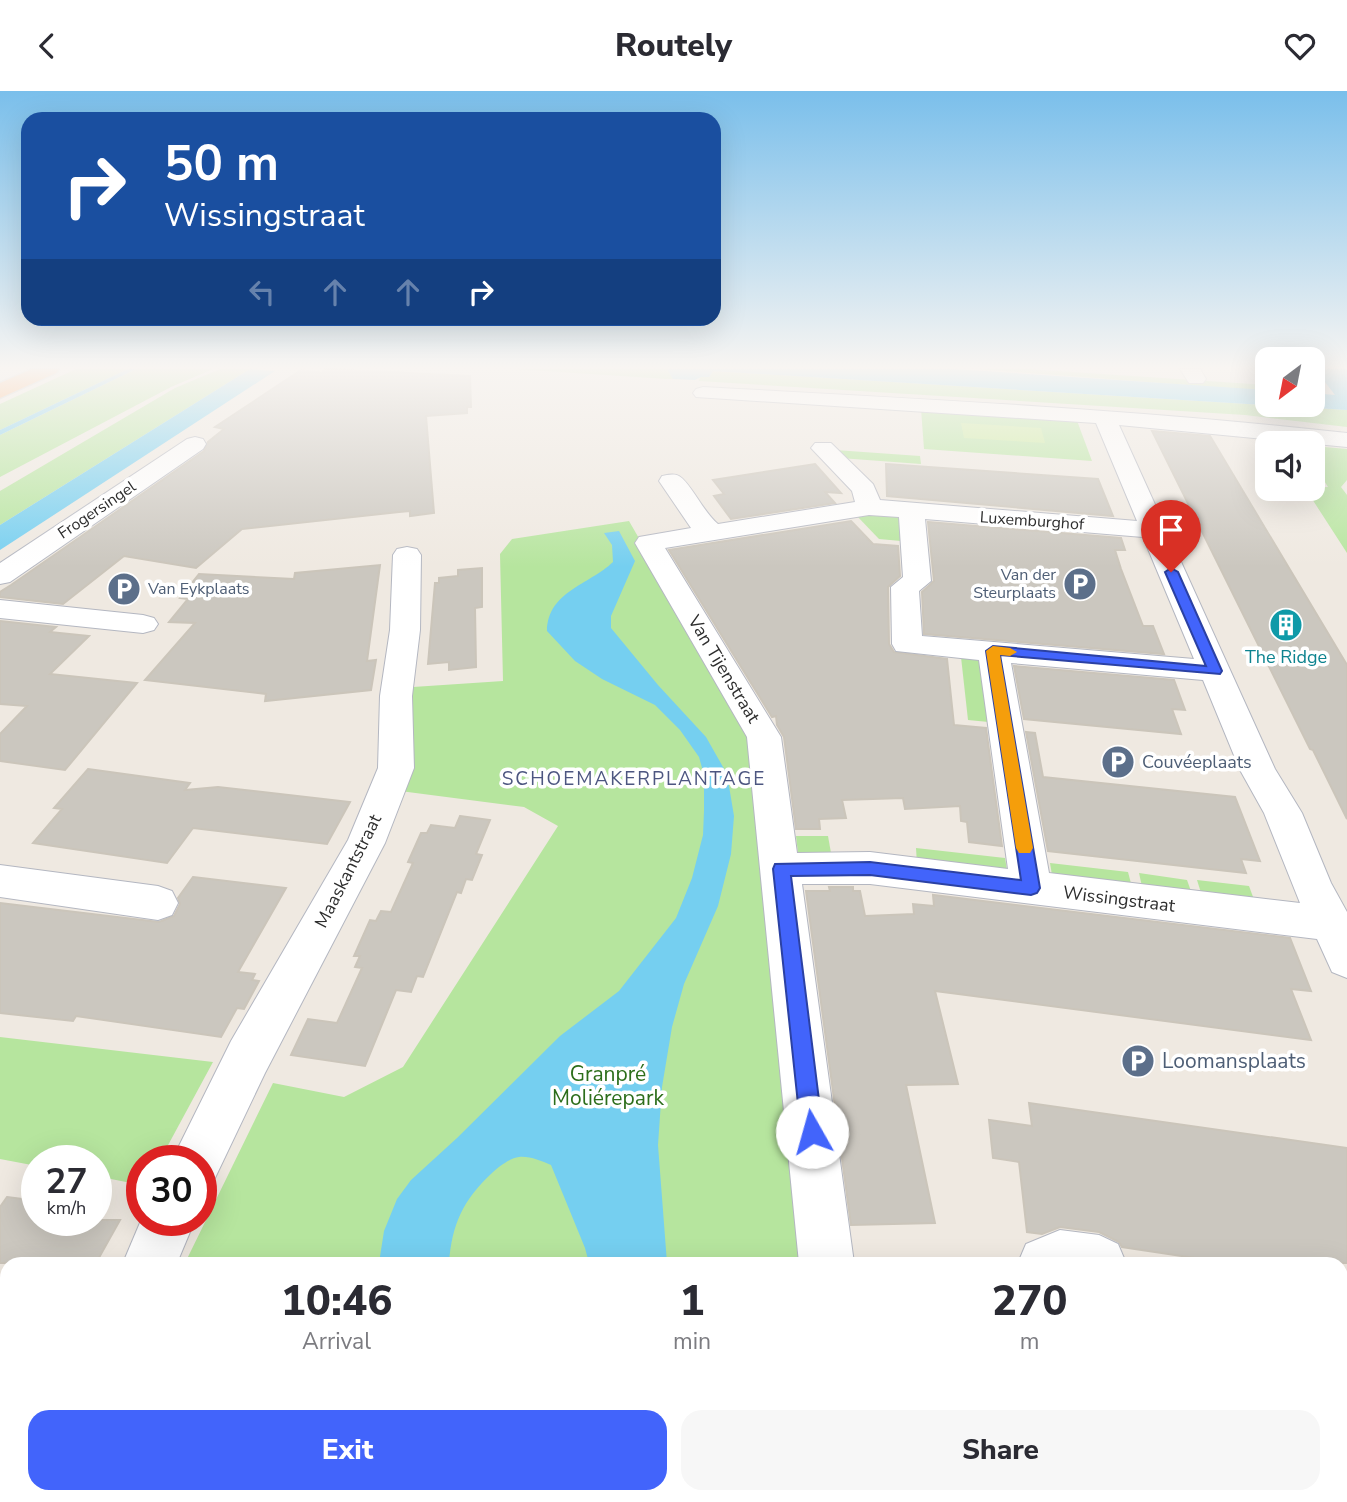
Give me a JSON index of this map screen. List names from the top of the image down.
{
  "streets": {
    "street": [
      "Frogersingel",
      "Luxemburghof",
      "Van Tijenstraat",
      "Maaskantstraat",
      "Wissingstraat"
    ]
  },
  "crossings": [
    ["Luxemburghof", "Van Tijenstraat"],
    ["Van Tijenstraat", "Wissingstraat"]
  ],
  "districts": ["SCHOEMAKERPLANTAGE"],
  "parks": ["Granpré Moliérepark"],
  "places": {
    "parking": [
      "Van der Steurplaats",
      "Van Eykplaats",
      "Couvéeplaats",
      "Loomansplaats"
    ],
    "building": ["The Ridge"]
  },
  "north": "bottom left",
  "page": {
    "header": "Routely",
    "turn": ["50 m", "Wissingstraat"],
    "speed": "27 km/h",
    "limit": "30",
    "eta": [
      "10:46",
      "Arrival",
      "1",
      "min",
      "270",
      "m"
    ],
    "buttons": ["Exit", "Share"]
  }
}
